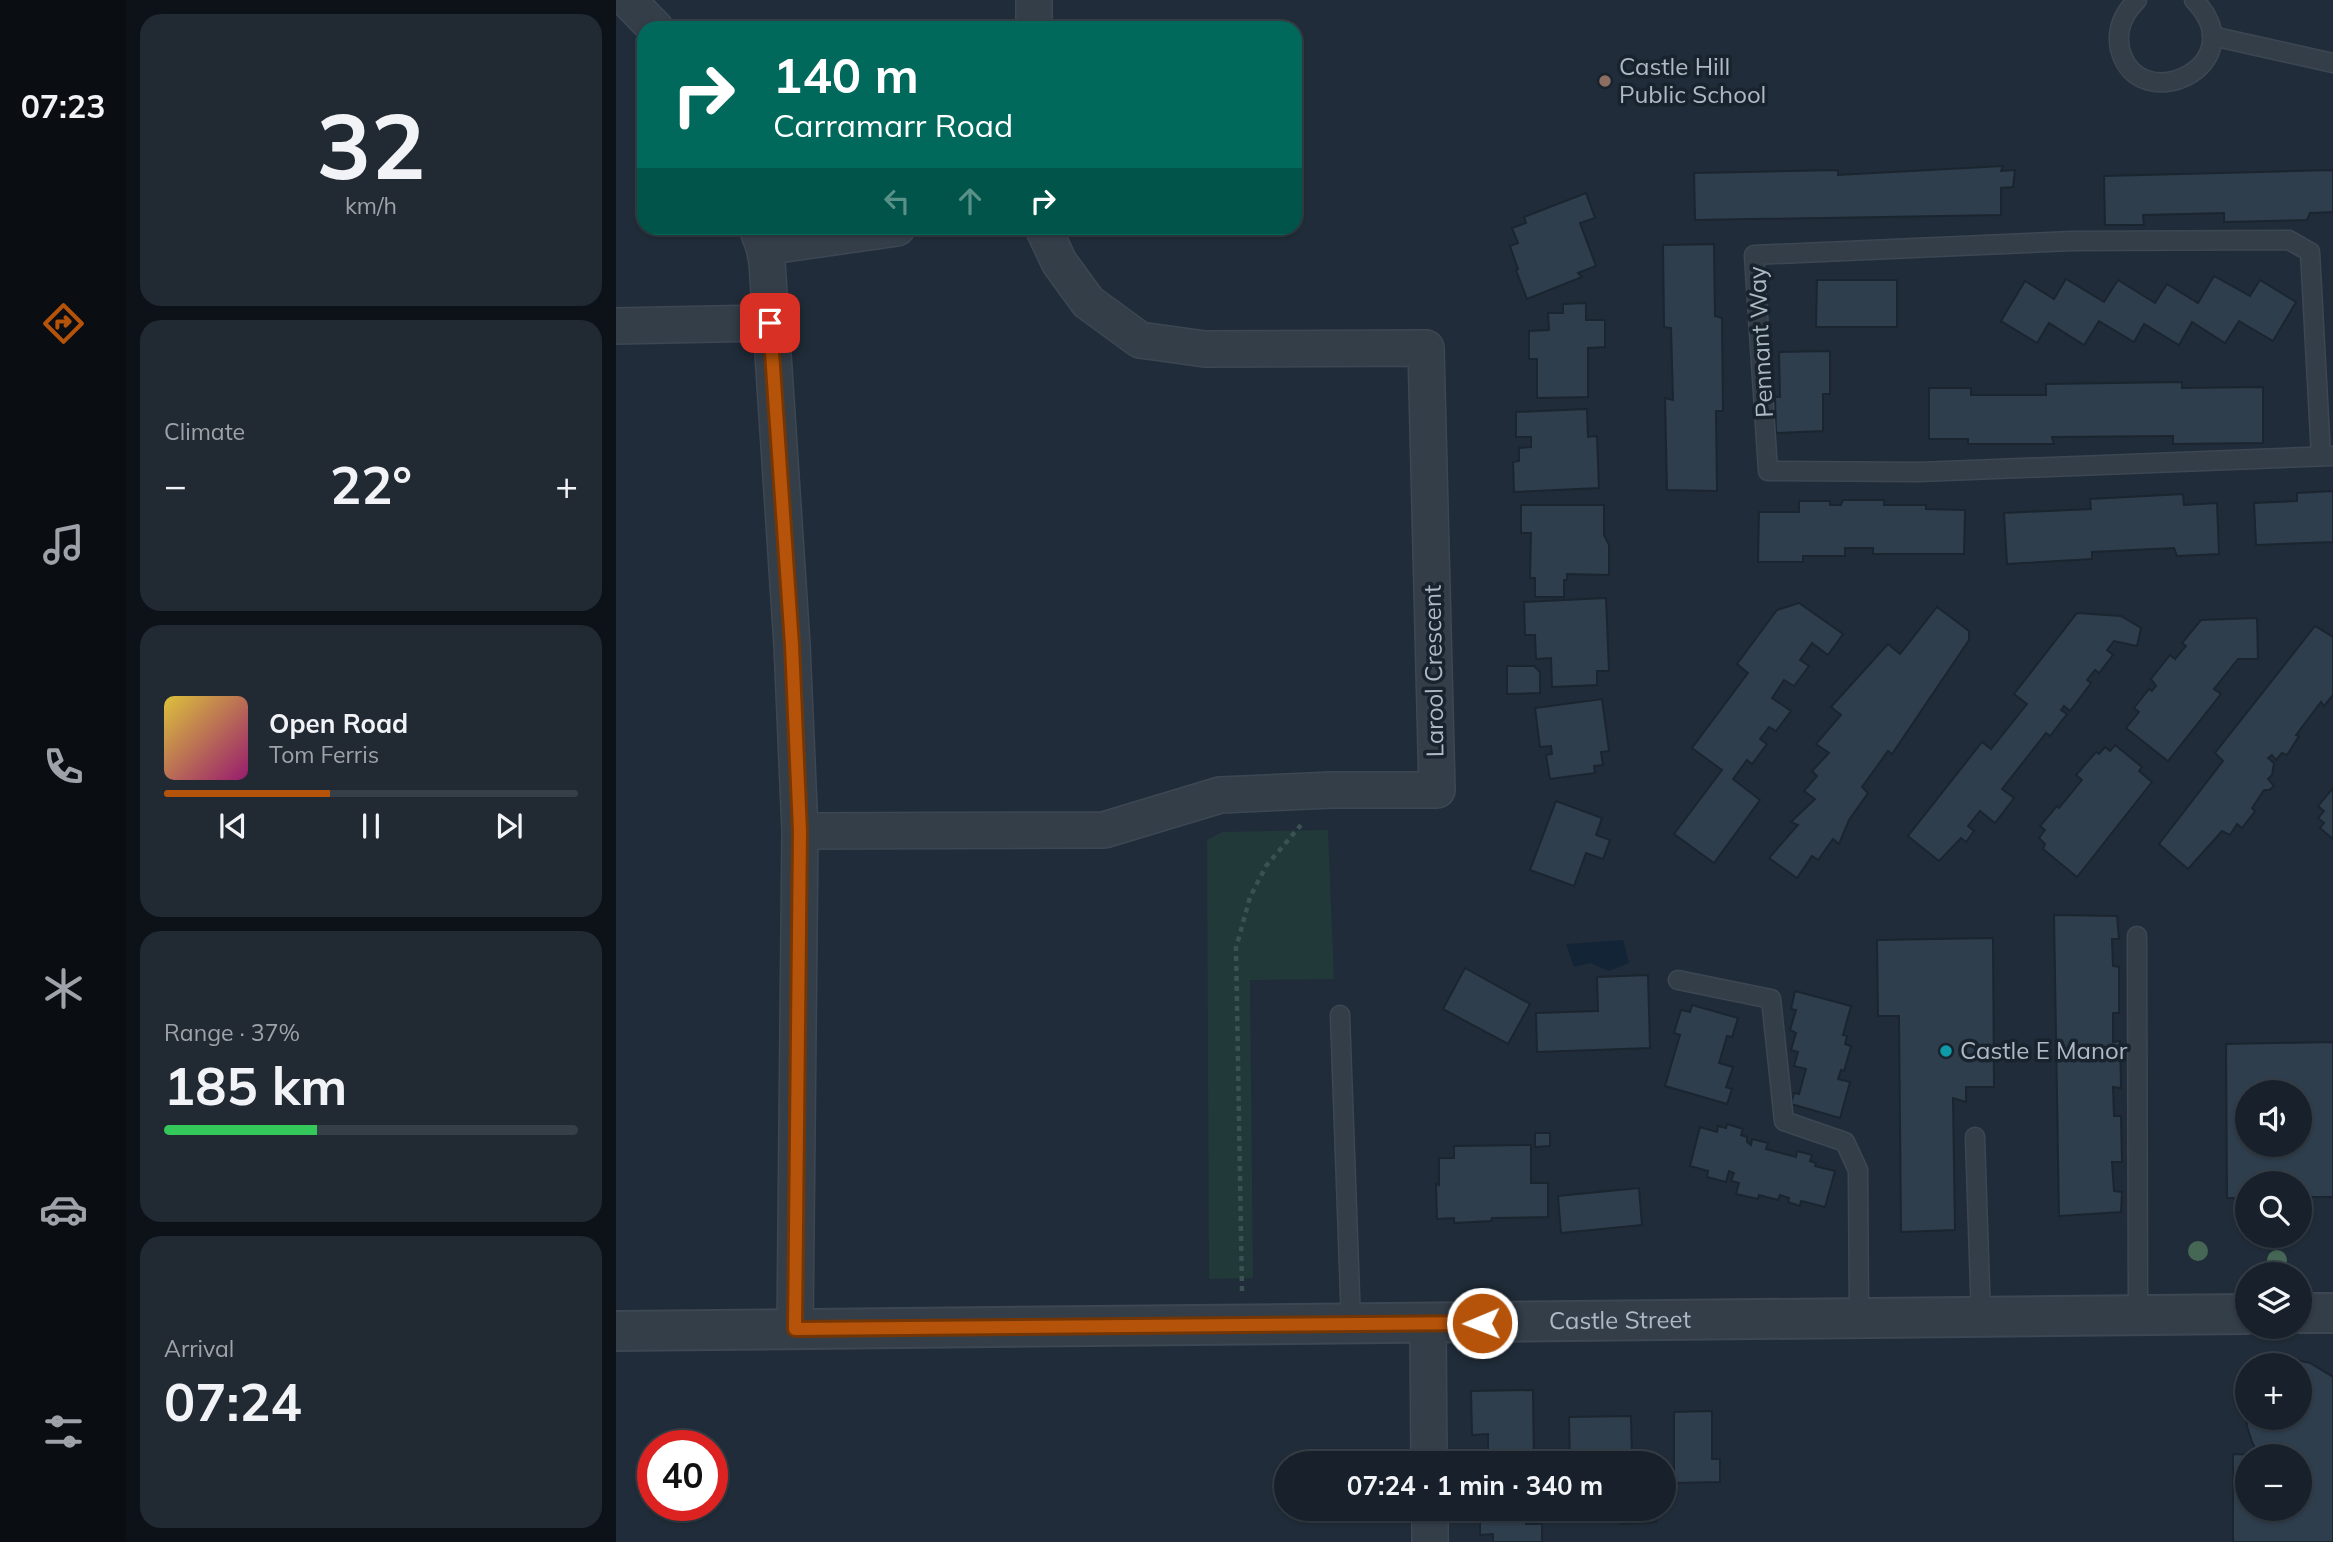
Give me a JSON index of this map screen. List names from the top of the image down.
{
  "streets": {
    "street": ["Larool Crescent", "Castle Street"],
    "lane": ["Pennant Way"]
  },
  "places": ["Castle Hill Public School", "Castle E Manor"],
  "page": {
    "tabs": "07:23",
    "tile": [
      ["32", "km/h"],
      "Climate",
      ["Range · 37%", "185 km"],
      ["Arrival", "07:24"]
    ],
    "turn": ["140 m", "Carramarr Road"],
    "heat": ["−", "22°", "+"],
    "song": ["Open Road", "Tom Ferris"],
    "map_buttons": ["+", "−"],
    "limit": "40",
    "trip": "07:24 · 1 min · 340 m"
  }
}
